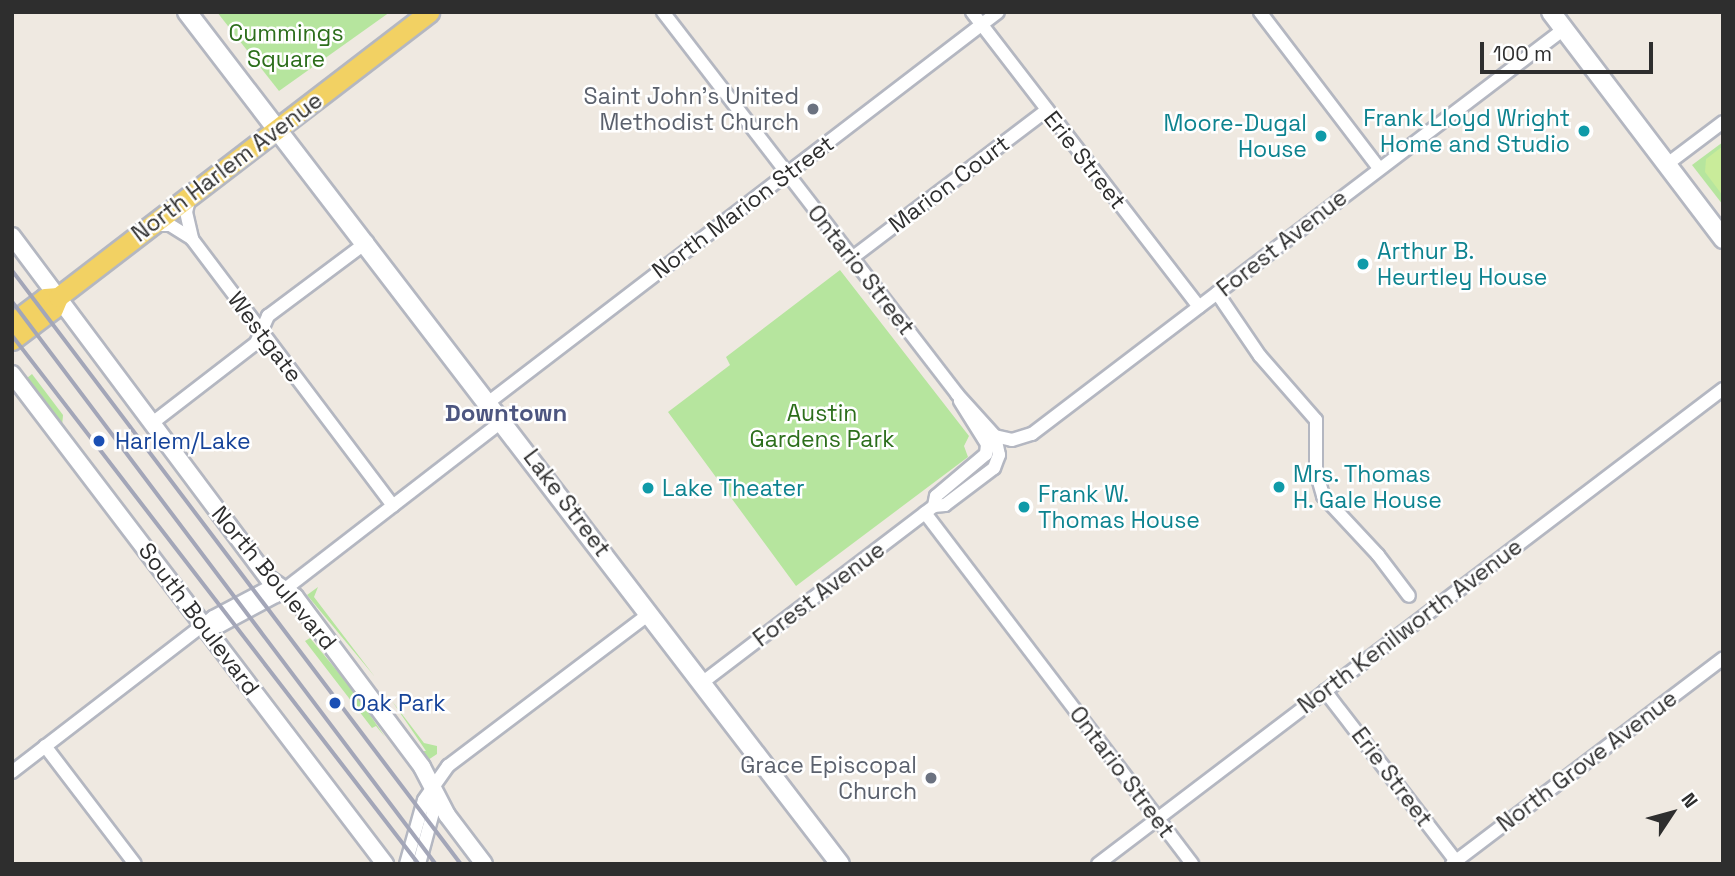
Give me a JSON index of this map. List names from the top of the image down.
{
  "streets": {
    "main road": ["North Harlem Avenue", "Lake Street"],
    "street": [
      "Erie Street",
      "Marion Court",
      "North Marion Street",
      "Forest Avenue",
      "Ontario Street",
      "Westgate",
      "North Boulevard",
      "South Boulevard",
      "North Kenilworth Avenue",
      "North Grove Avenue"
    ]
  },
  "crossings": [
    ["Erie Street", "Marion Court"],
    ["Erie Street", "North Marion Street"],
    ["Erie Street", "Forest Avenue"],
    ["Erie Street", "North Kenilworth Avenue"],
    ["Erie Street", "North Grove Avenue"],
    ["North Harlem Avenue", "Westgate"],
    ["North Harlem Avenue", "Lake Street"],
    ["North Harlem Avenue", "North Boulevard"],
    ["Marion Court", "Ontario Street"],
    ["North Marion Street", "Ontario Street"],
    ["North Marion Street", "Lake Street"],
    ["Forest Avenue", "Ontario Street"],
    ["Forest Avenue", "Lake Street"],
    ["Ontario Street", "North Kenilworth Avenue"]
  ],
  "districts": ["Downtown"],
  "parks": ["Cummings Square", "Austin Gardens Park"],
  "places": [
    "Saint John's United Methodist Church",
    "Frank Lloyd Wright Home and Studio",
    "Moore-Dugal House",
    "Arthur B. Heurtley House",
    "Harlem/Lake",
    "Mrs. Thomas H. Gale House",
    "Lake Theater",
    "Frank W. Thomas House",
    "Oak Park",
    "Grace Episcopal Church"
  ],
  "scale_bar": "100 m",
  "north": "top right"
}
